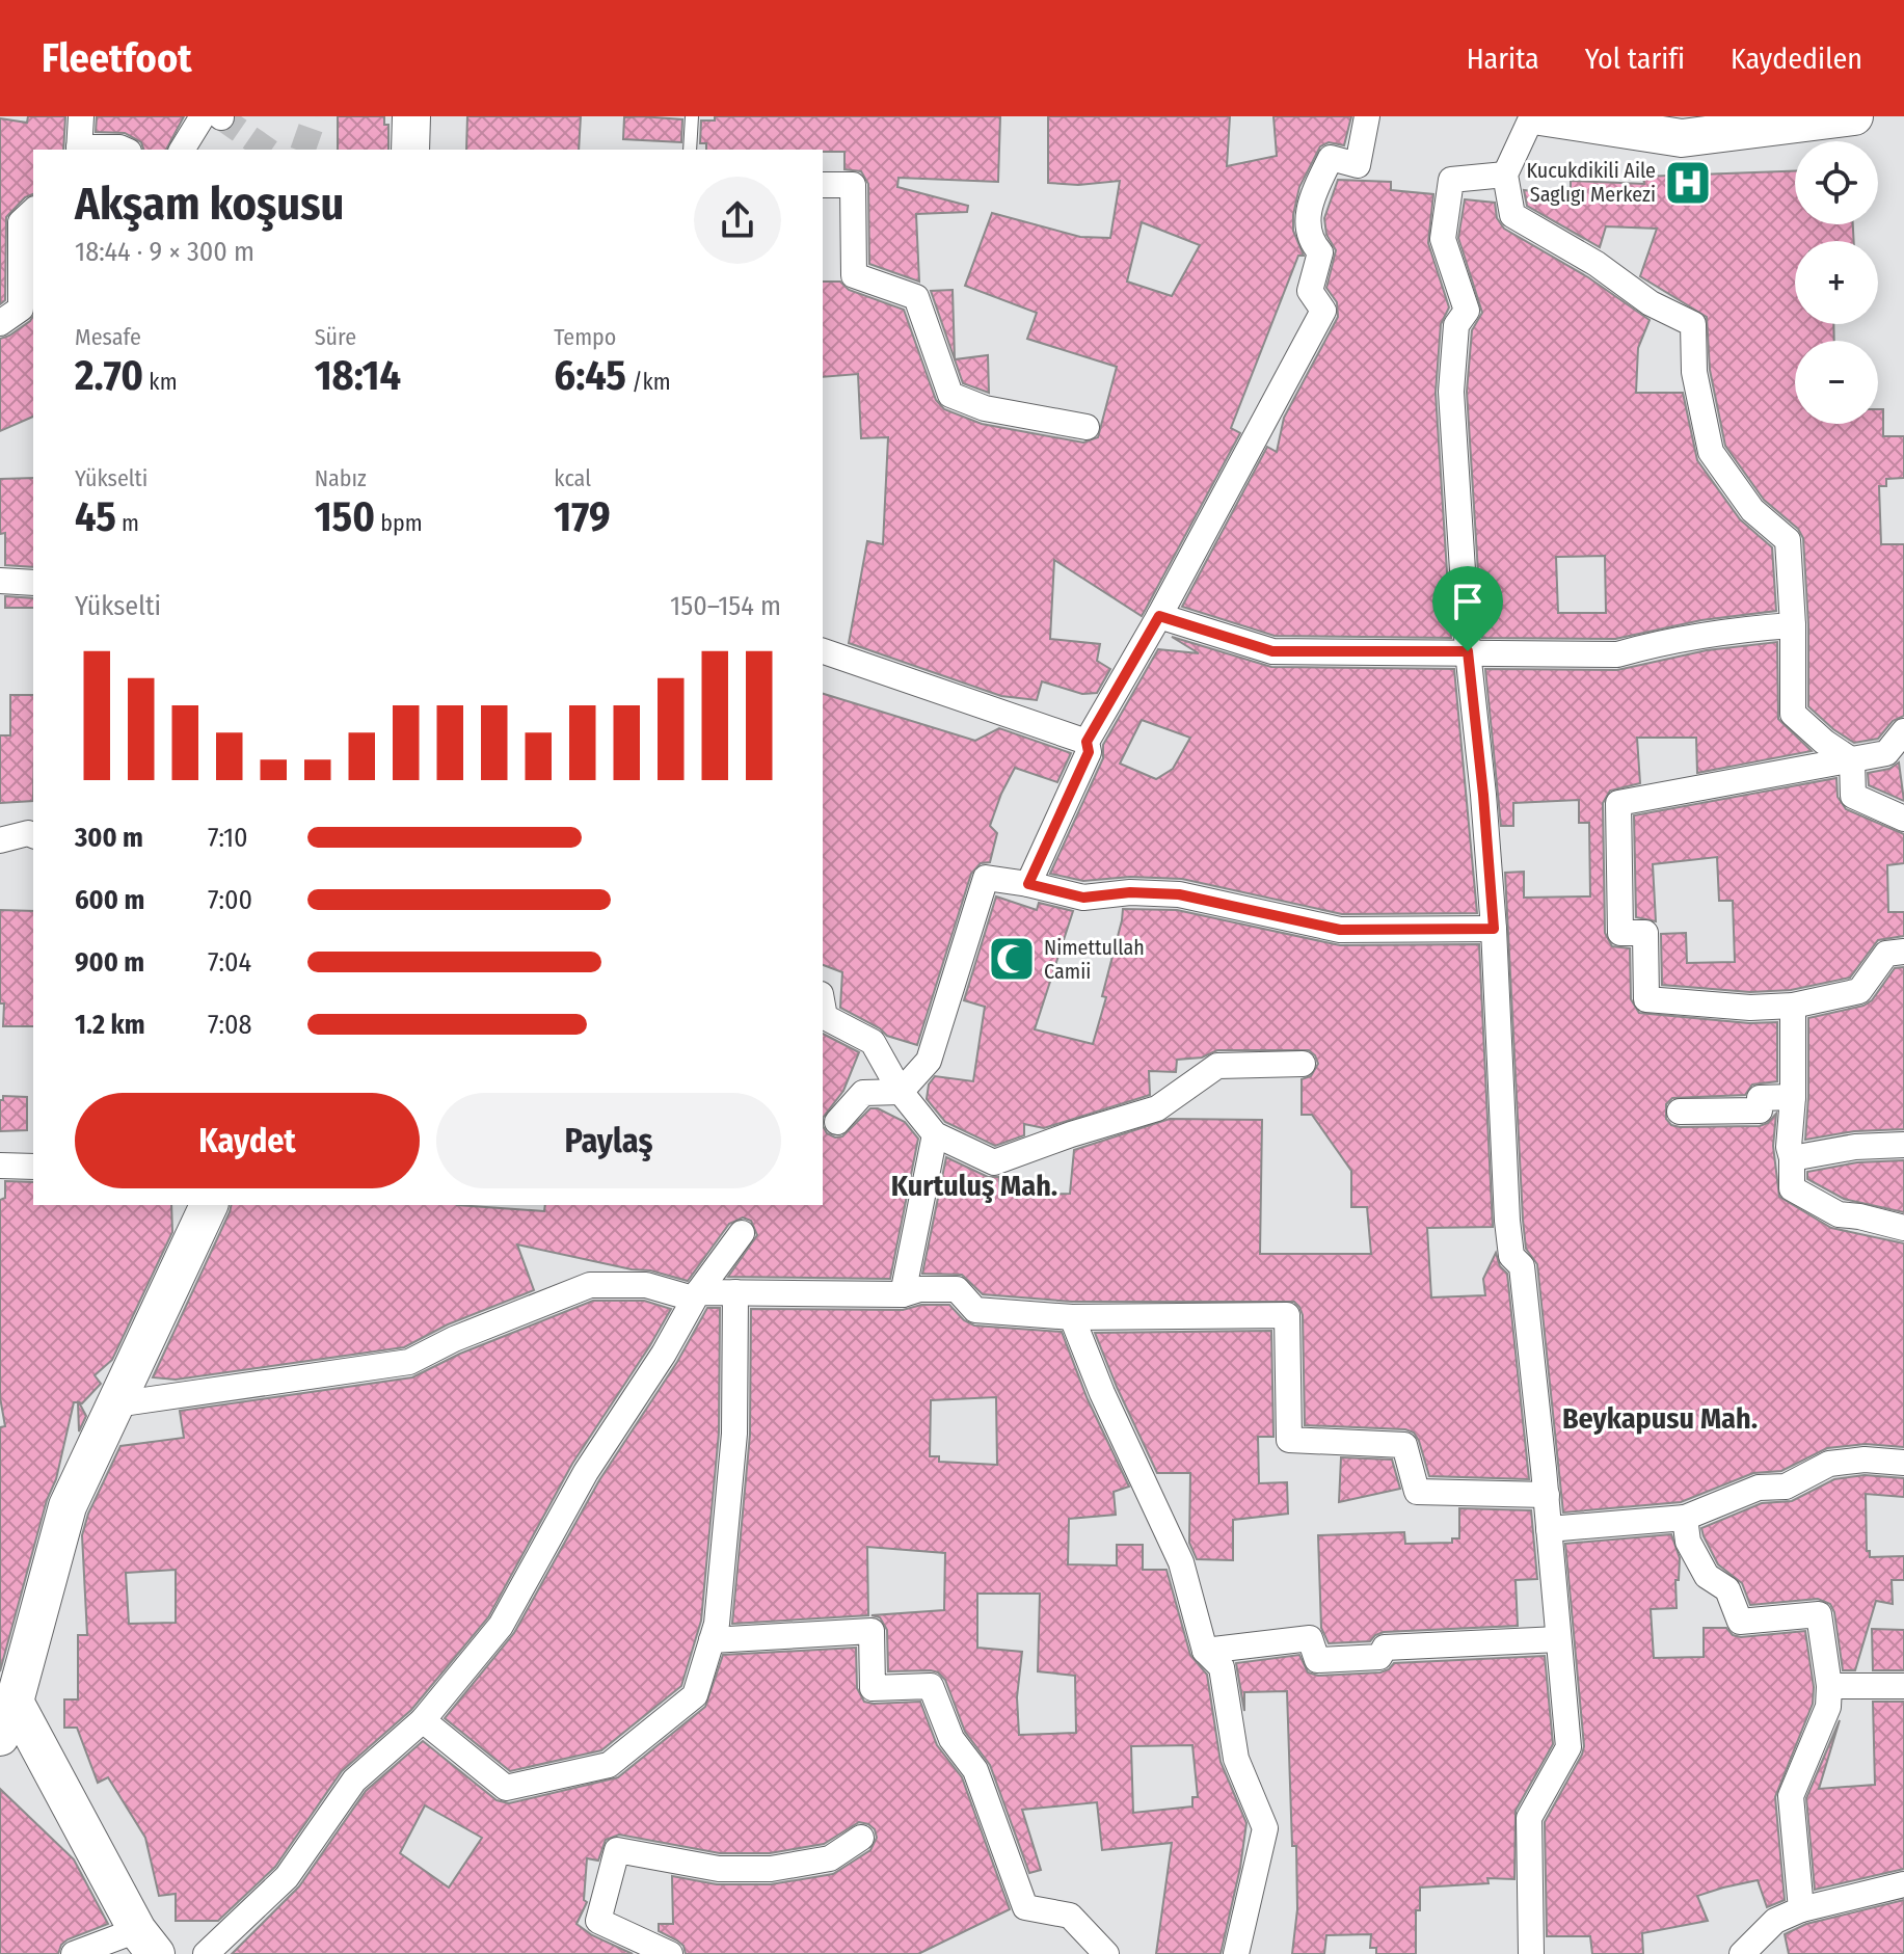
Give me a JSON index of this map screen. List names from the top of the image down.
{
  "districts": ["Kurtuluş Mah.", "Beykapusu Mah."],
  "places": {
    "hospital": ["Kucukdikili Aile Saglıgı Merkezi"],
    "mosque": ["Nimettullah Camii"]
  },
  "page": {
    "header": "Fleetfoot",
    "nav": ["Harita", "Yol tarifi", "Kaydedilen"],
    "map_buttons": ["+", "−"],
    "heading": ["Akşam koşusu", "18:44 · 9 × 300 m"],
    "stats": [
      ["Mesafe", "2.70 km"],
      ["Süre", "18:14"],
      ["Tempo", "6:45 /km"],
      ["Yükselti", "45 m"],
      ["Nabız", "150 bpm"],
      ["kcal", "179"]
    ],
    "chart": ["Yükselti", "150–154 m"],
    "list": [
      {
        "name": "300 m",
        "note": "7:10"
      },
      {
        "name": "600 m",
        "note": "7:00"
      },
      {
        "name": "900 m",
        "note": "7:04"
      },
      {
        "name": "1.2 km",
        "note": "7:08"
      }
    ],
    "buttons": ["Kaydet", "Paylaş"]
  }
}
